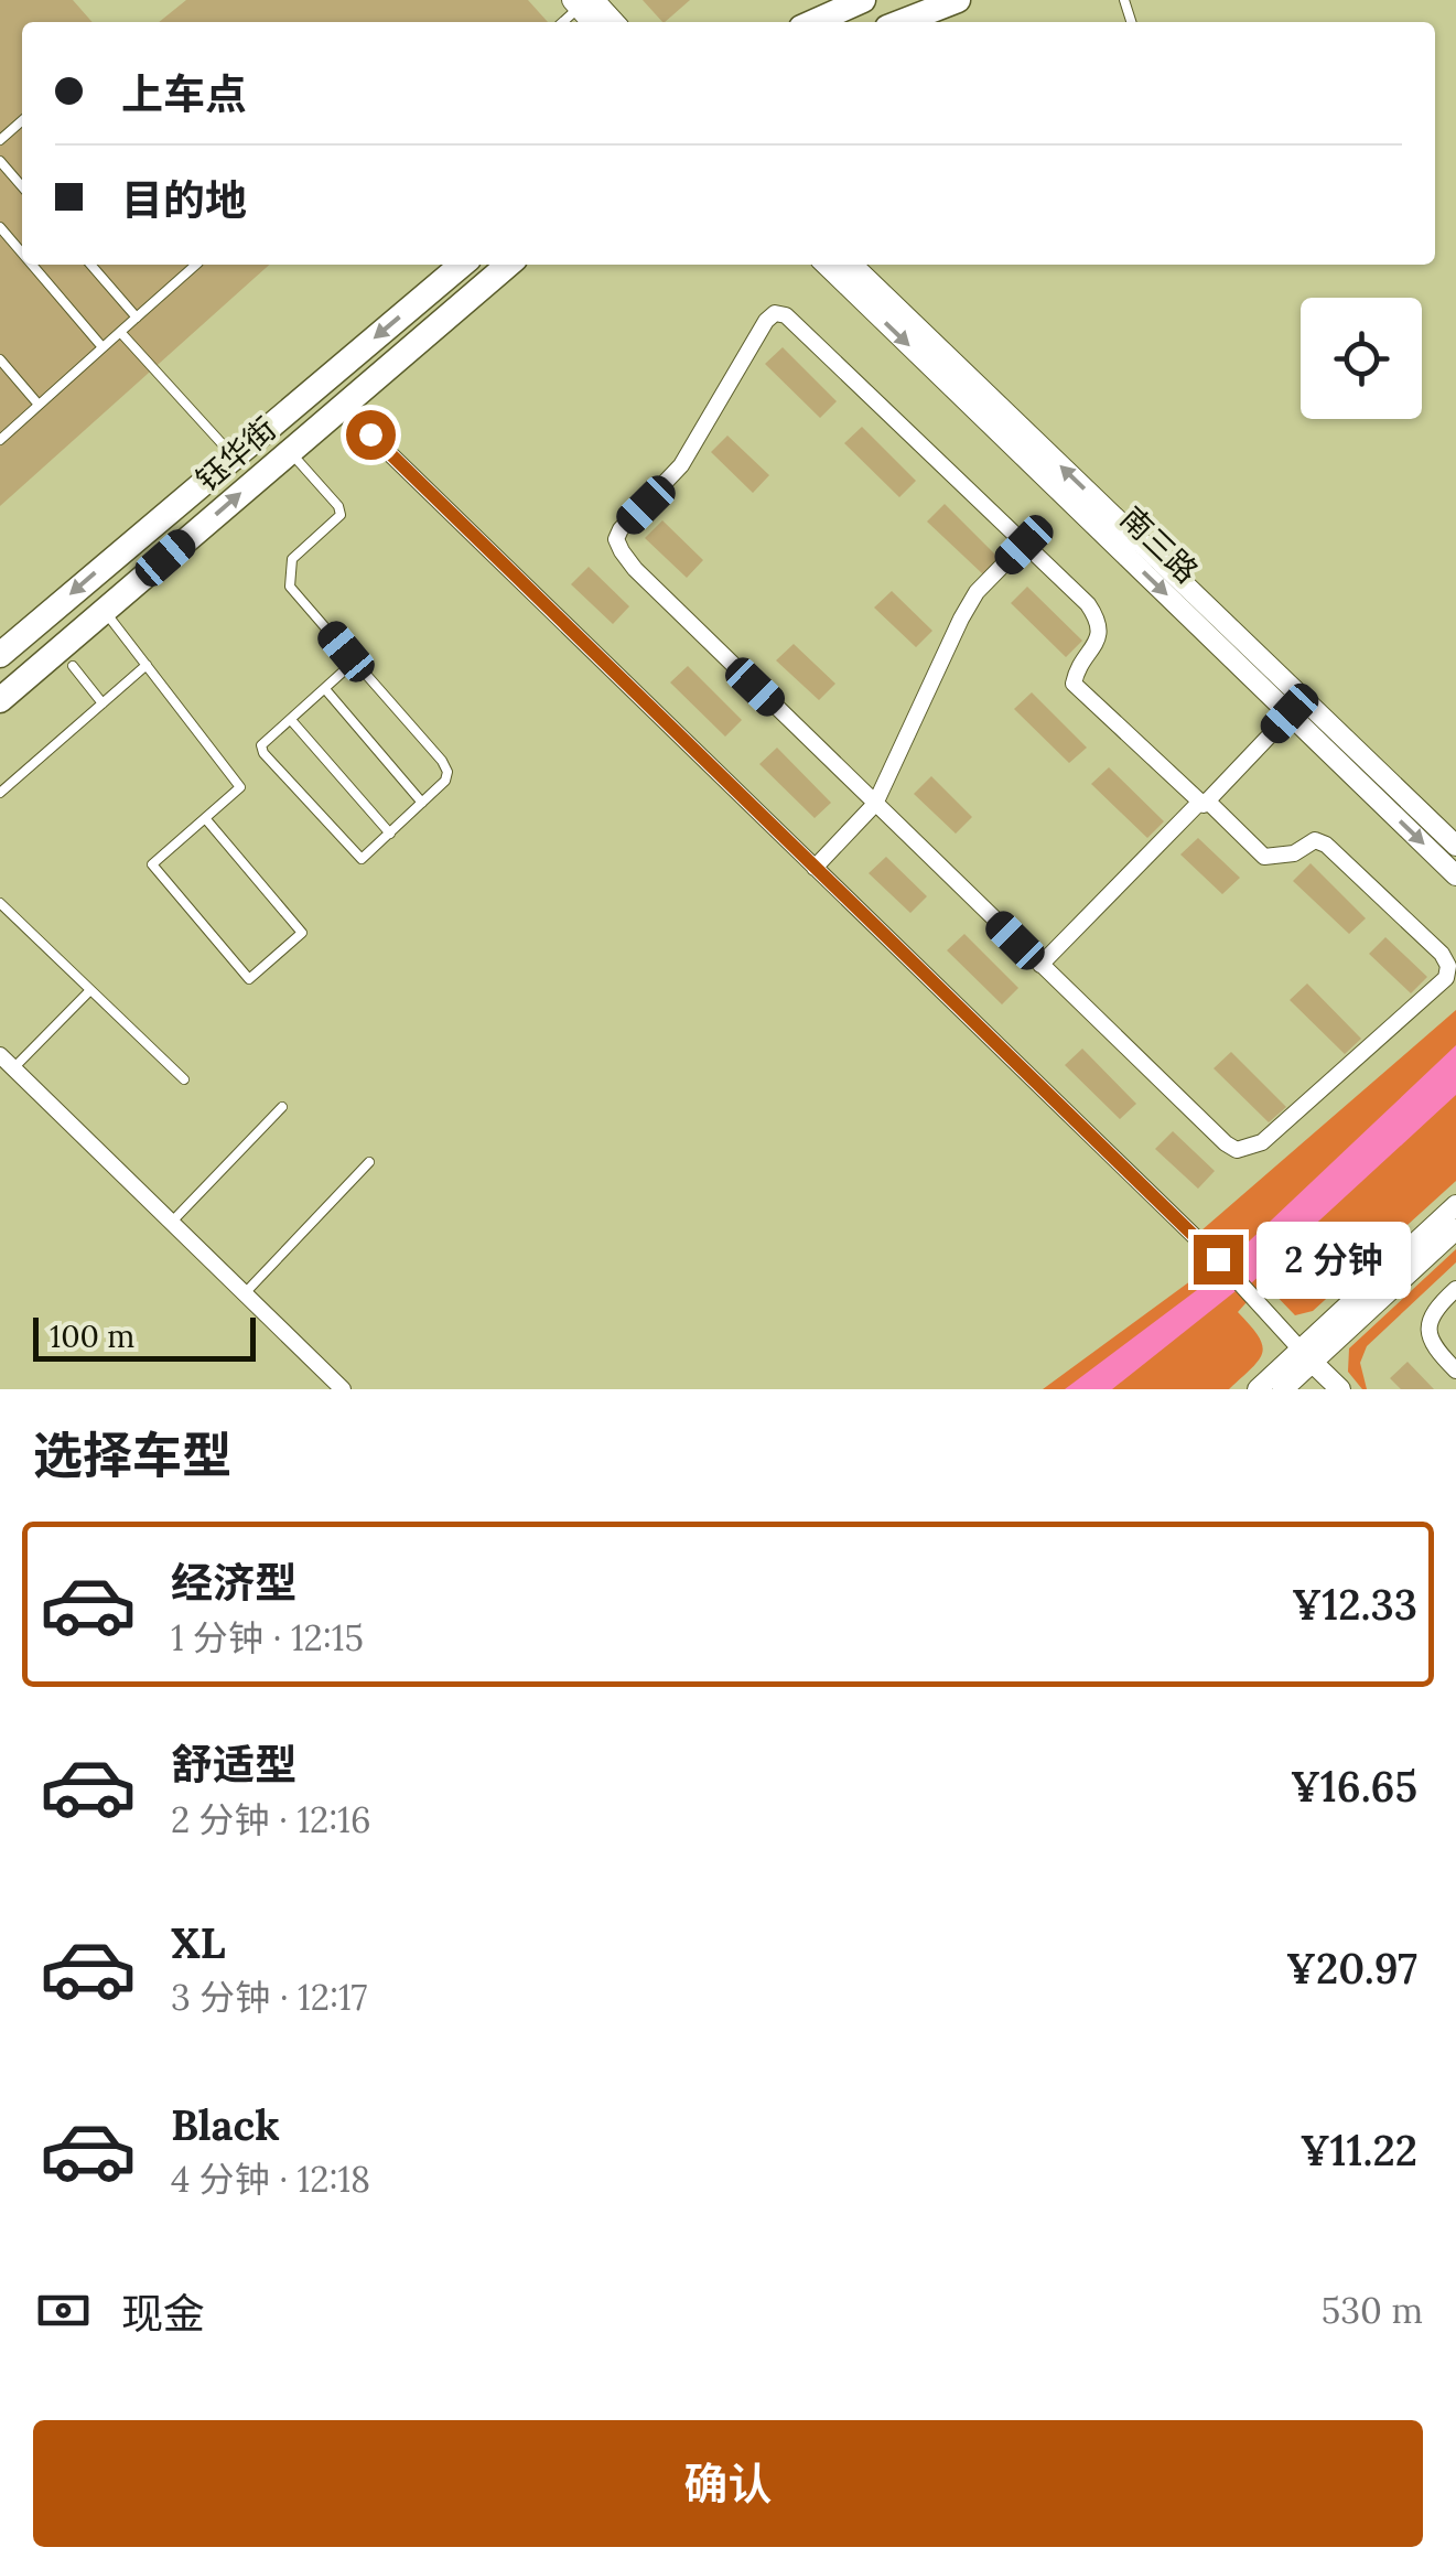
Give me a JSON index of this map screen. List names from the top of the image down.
{
  "streets": {
    "main road": ["钰华街"],
    "street": ["南三路"]
  },
  "scale_bar": "100 m",
  "page": {
    "banner": ["上车点", "目的地"],
    "bubble": "2 分钟",
    "scale": "100 m",
    "heading": "选择车型",
    "list": [
      {
        "name": "经济型",
        "note": "1 分钟 · 12:15",
        "value": "¥12.33"
      },
      {
        "name": "舒适型",
        "note": "2 分钟 · 12:16",
        "value": "¥16.65"
      },
      {
        "name": "XL",
        "note": "3 分钟 · 12:17",
        "value": "¥20.97"
      },
      {
        "name": "Black",
        "note": "4 分钟 · 12:18",
        "value": "¥11.22"
      }
    ],
    "pay": ["现金", "530 m"],
    "buttons": "确认"
  }
}
